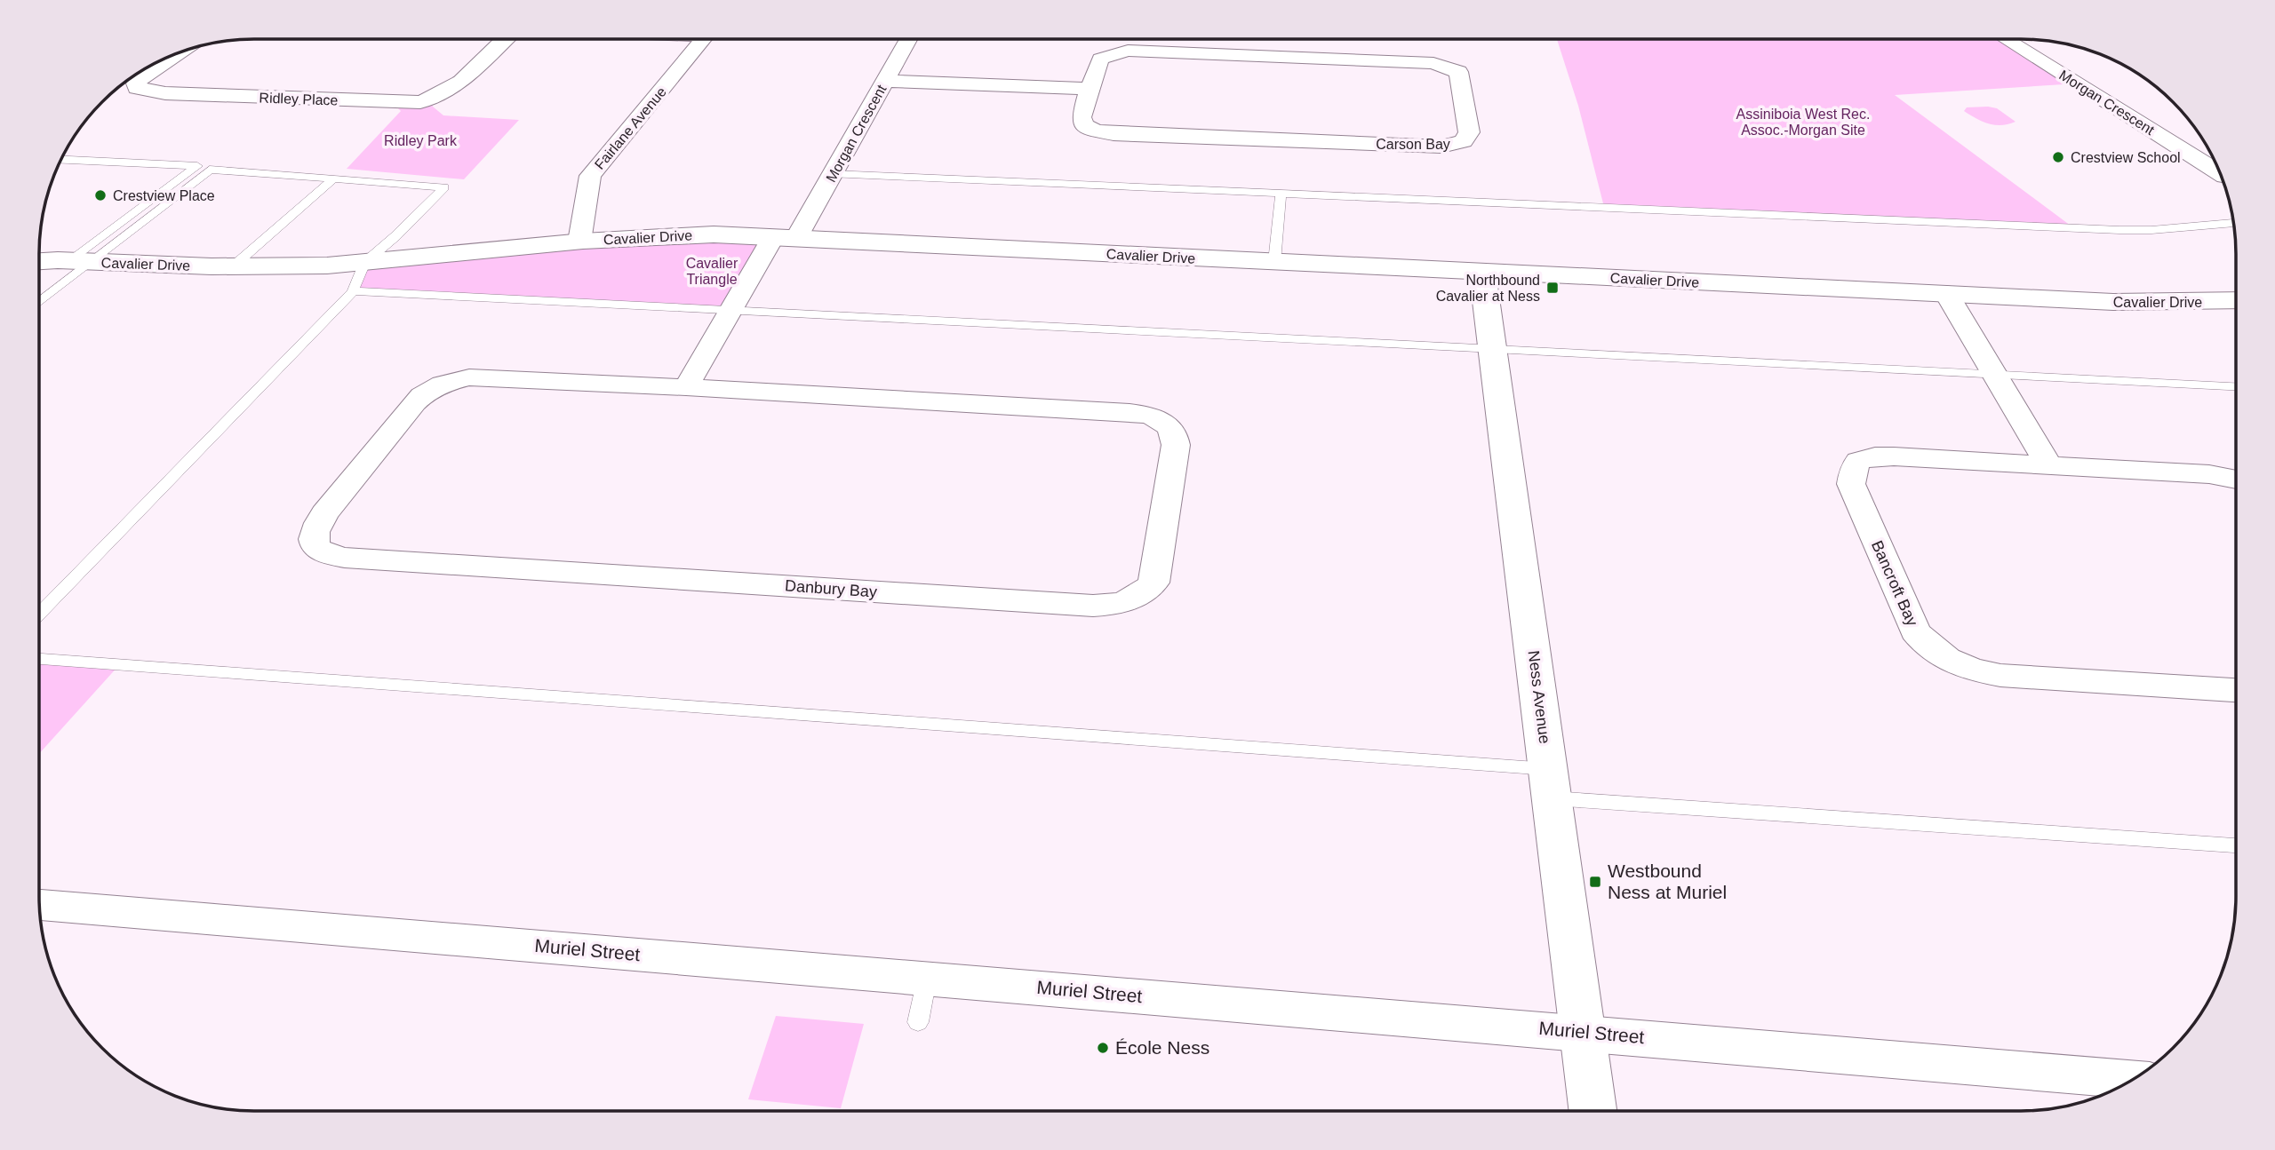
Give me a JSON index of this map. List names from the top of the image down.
{
  "streets": {
    "street": [
      "Ridley Place",
      "Morgan Crescent",
      "Fairlane Avenue",
      "Carson Bay",
      "Cavalier Drive",
      "Bancroft Bay",
      "Danbury Bay",
      "Ness Avenue",
      "Muriel Street"
    ]
  },
  "crossings": [
    ["Morgan Crescent", "Cavalier Drive"],
    ["Fairlane Avenue", "Cavalier Drive"],
    ["Cavalier Drive", "Ness Avenue"],
    ["Ness Avenue", "Muriel Street"]
  ],
  "parks": ["Assiniboia West Rec. Assoc.-Morgan Site", "Ridley Park", "Cavalier Triangle"],
  "places": {
    "other": ["Crestview School", "Crestview Place", "École Ness"],
    "transit": ["Northbound Cavalier at Ness", "Westbound Ness at Muriel"]
  }
}
